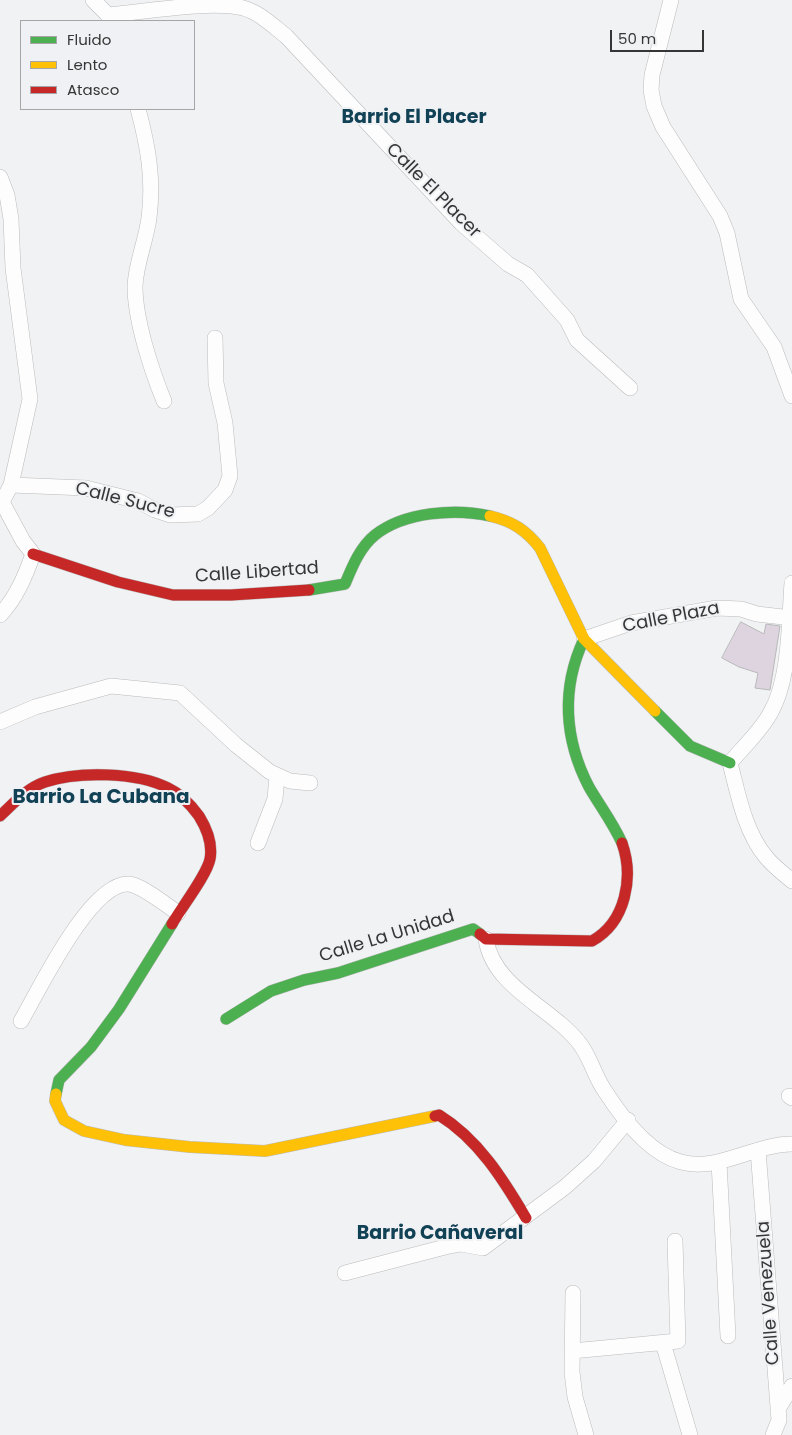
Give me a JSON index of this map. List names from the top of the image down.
{
  "streets": {
    "street": [
      "Calle El Placer",
      "Calle Sucre",
      "Calle Libertad",
      "Calle Plaza",
      "Calle La Unidad",
      "Calle Venezuela"
    ]
  },
  "crossings": [
    ["Calle Libertad", "Calle Plaza"],
    ["Calle Libertad", "Calle La Unidad"],
    ["Calle Plaza", "Calle La Unidad"]
  ],
  "districts": ["Barrio El Placer", "Barrio La Cubana", "Barrio Cañaveral"],
  "legend": ["Fluido", "Lento", "Atasco"],
  "scale_bar": "50 m"
}
